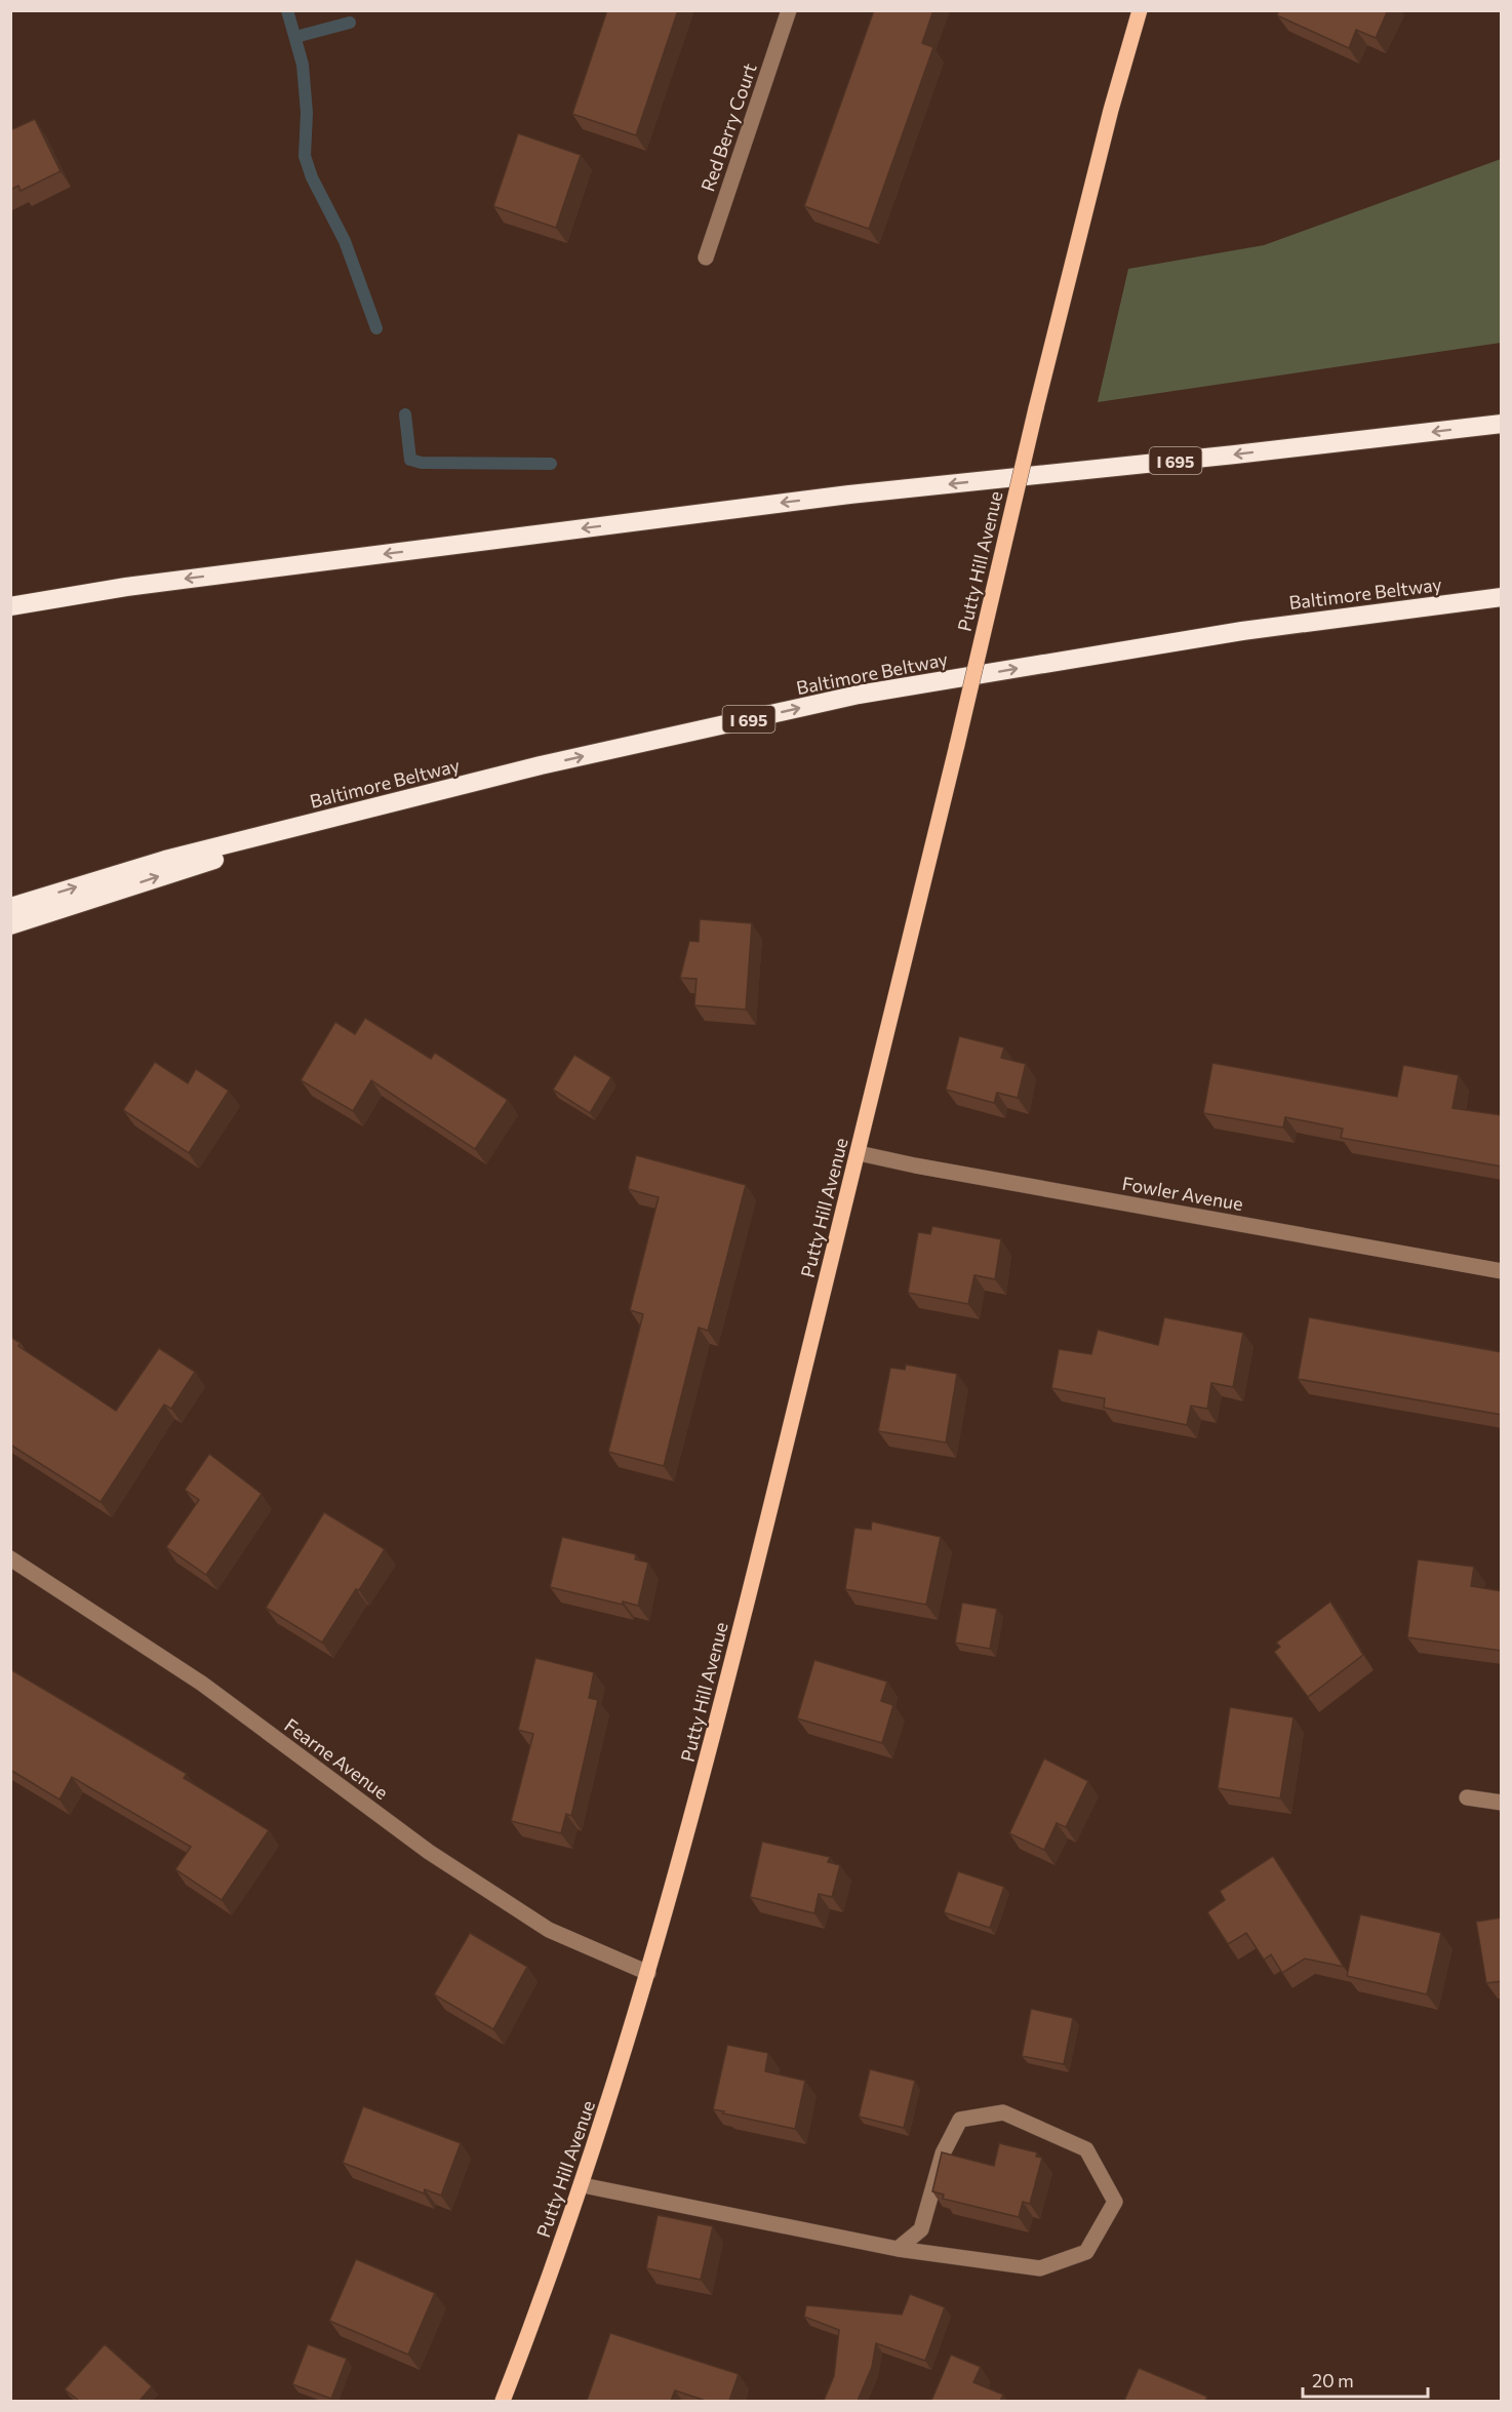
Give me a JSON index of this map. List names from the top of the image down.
{
  "streets": {
    "highway": ["I 695", "Baltimore Beltway"],
    "main road": ["Putty Hill Avenue"],
    "street": ["Red Berry Court", "Fowler Avenue", "Fearne Avenue"]
  },
  "crossings": [
    ["Putty Hill Avenue", "Fowler Avenue"],
    ["Putty Hill Avenue", "Fearne Avenue"]
  ],
  "scale_bar": "20 m"
}
